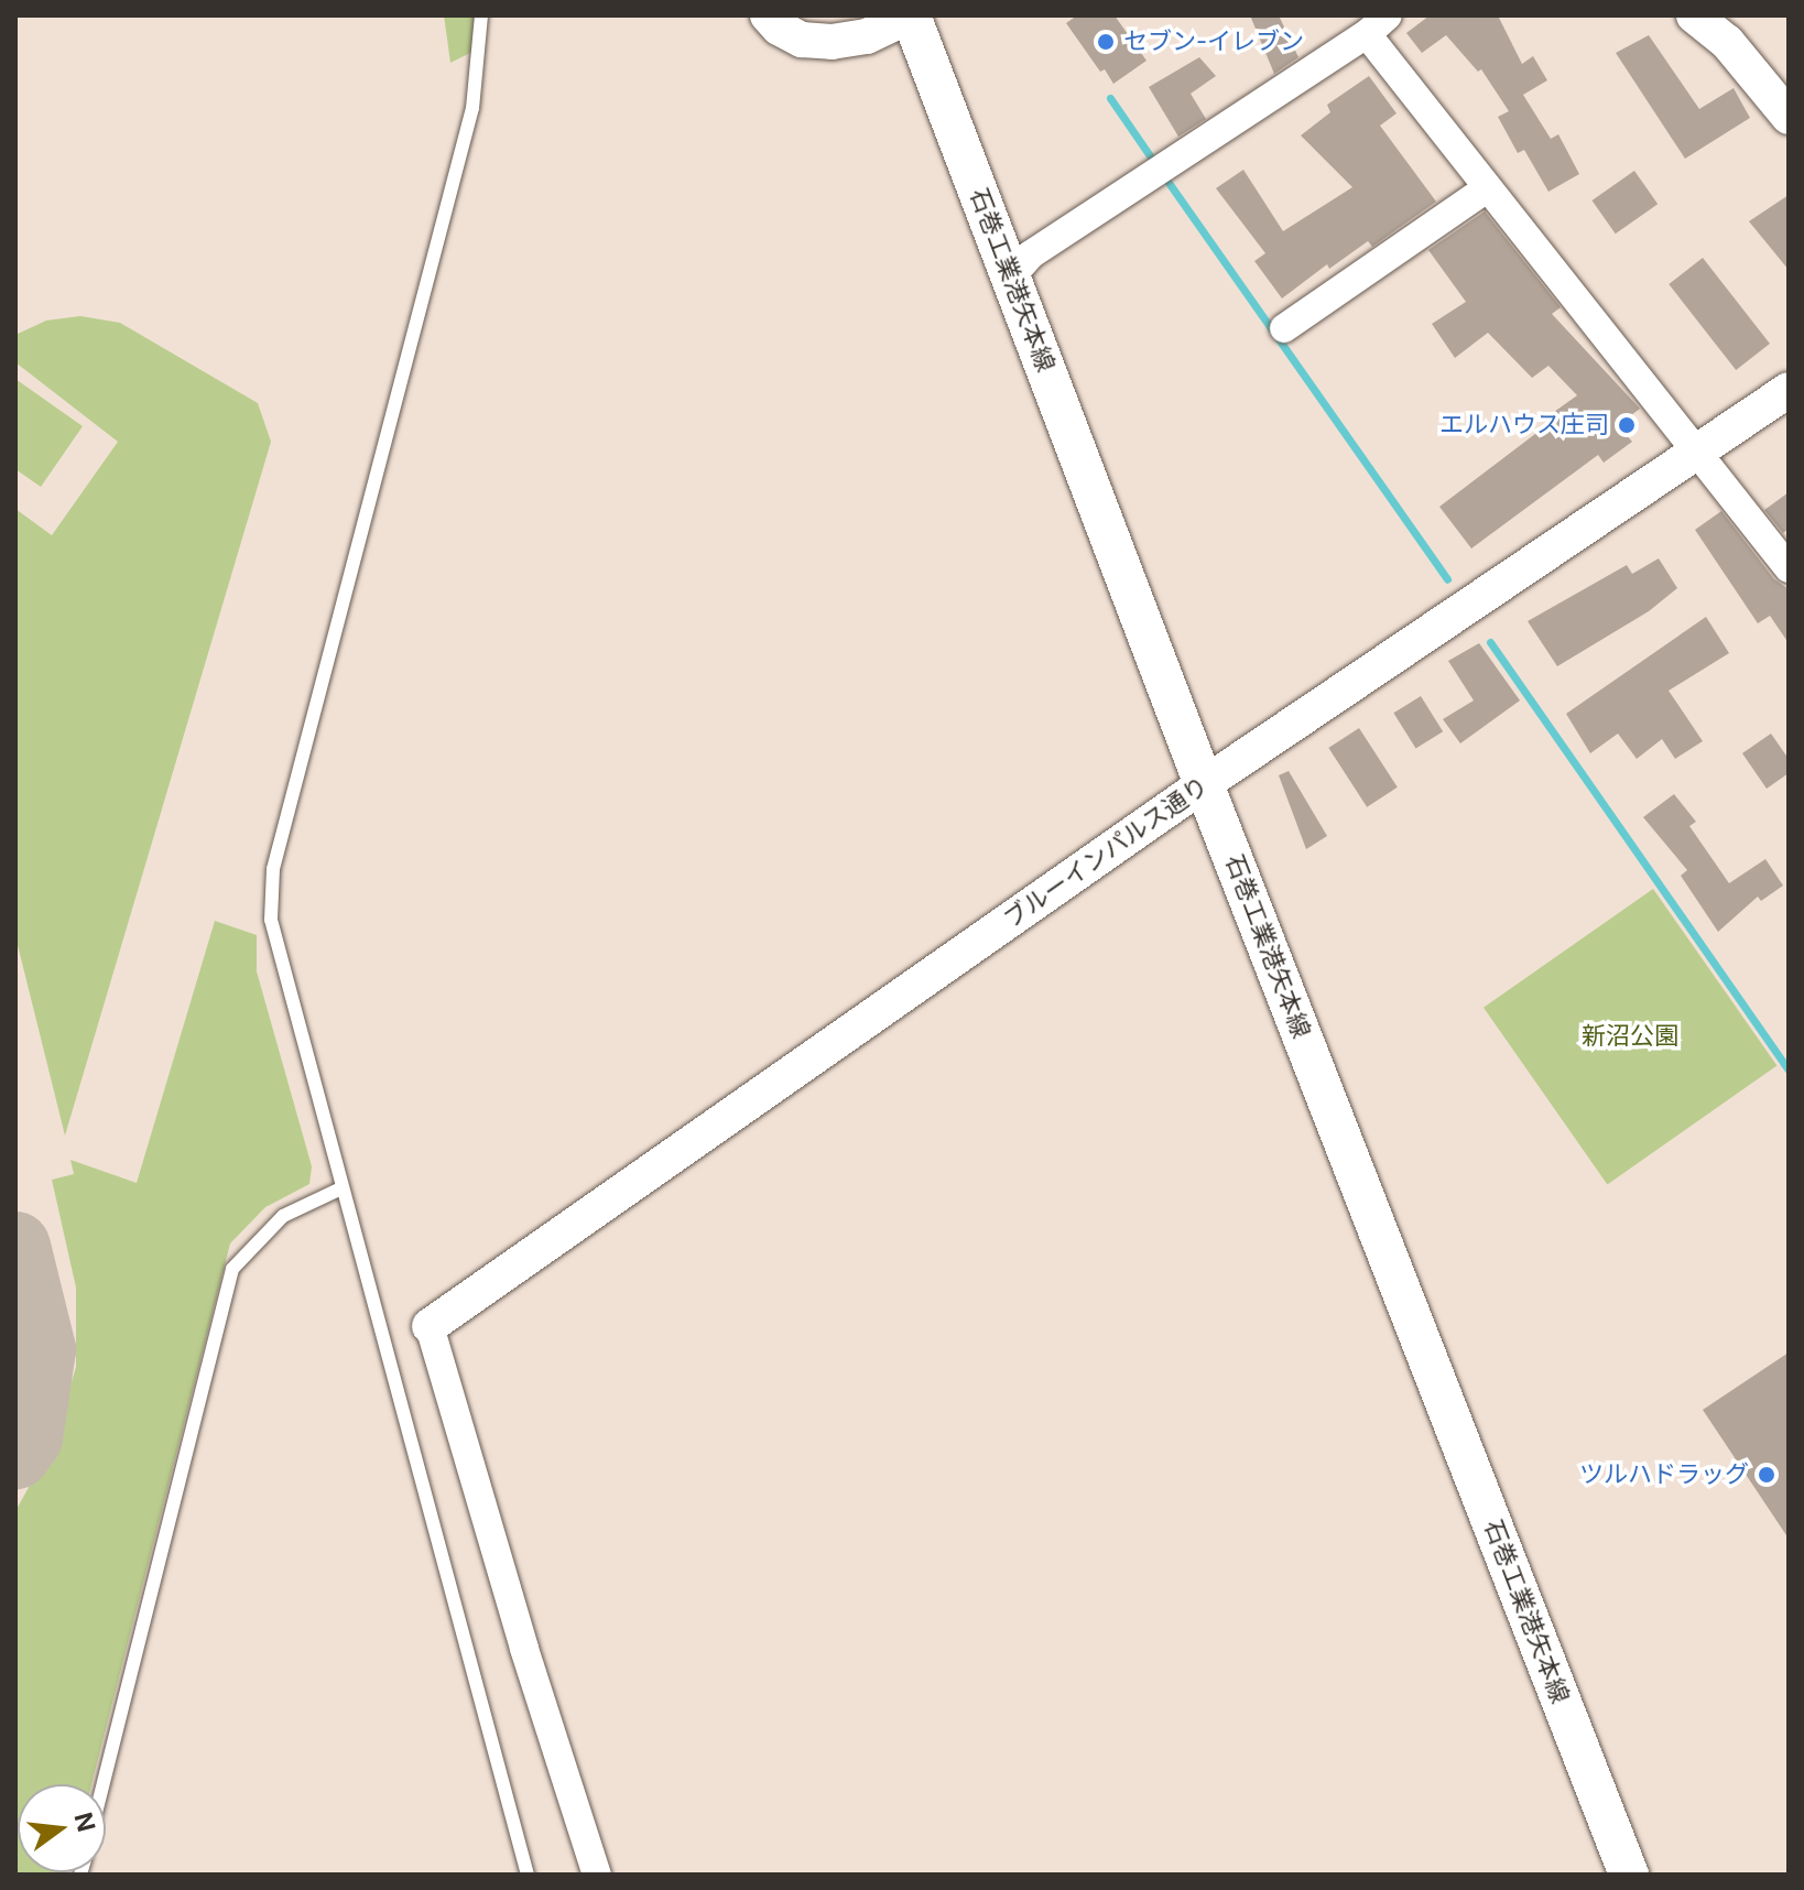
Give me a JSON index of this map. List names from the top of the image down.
{
  "streets": {
    "main road": ["石巻工業港矢本線"],
    "street": ["ブルーインパルス通り"]
  },
  "crossings": [
    ["石巻工業港矢本線", "ブルーインパルス通り"]
  ],
  "parks": ["新沼公園"],
  "places": ["セブン-イレブン", "エルハウス庄司", "ツルハドラッグ"],
  "north": "right"
}
